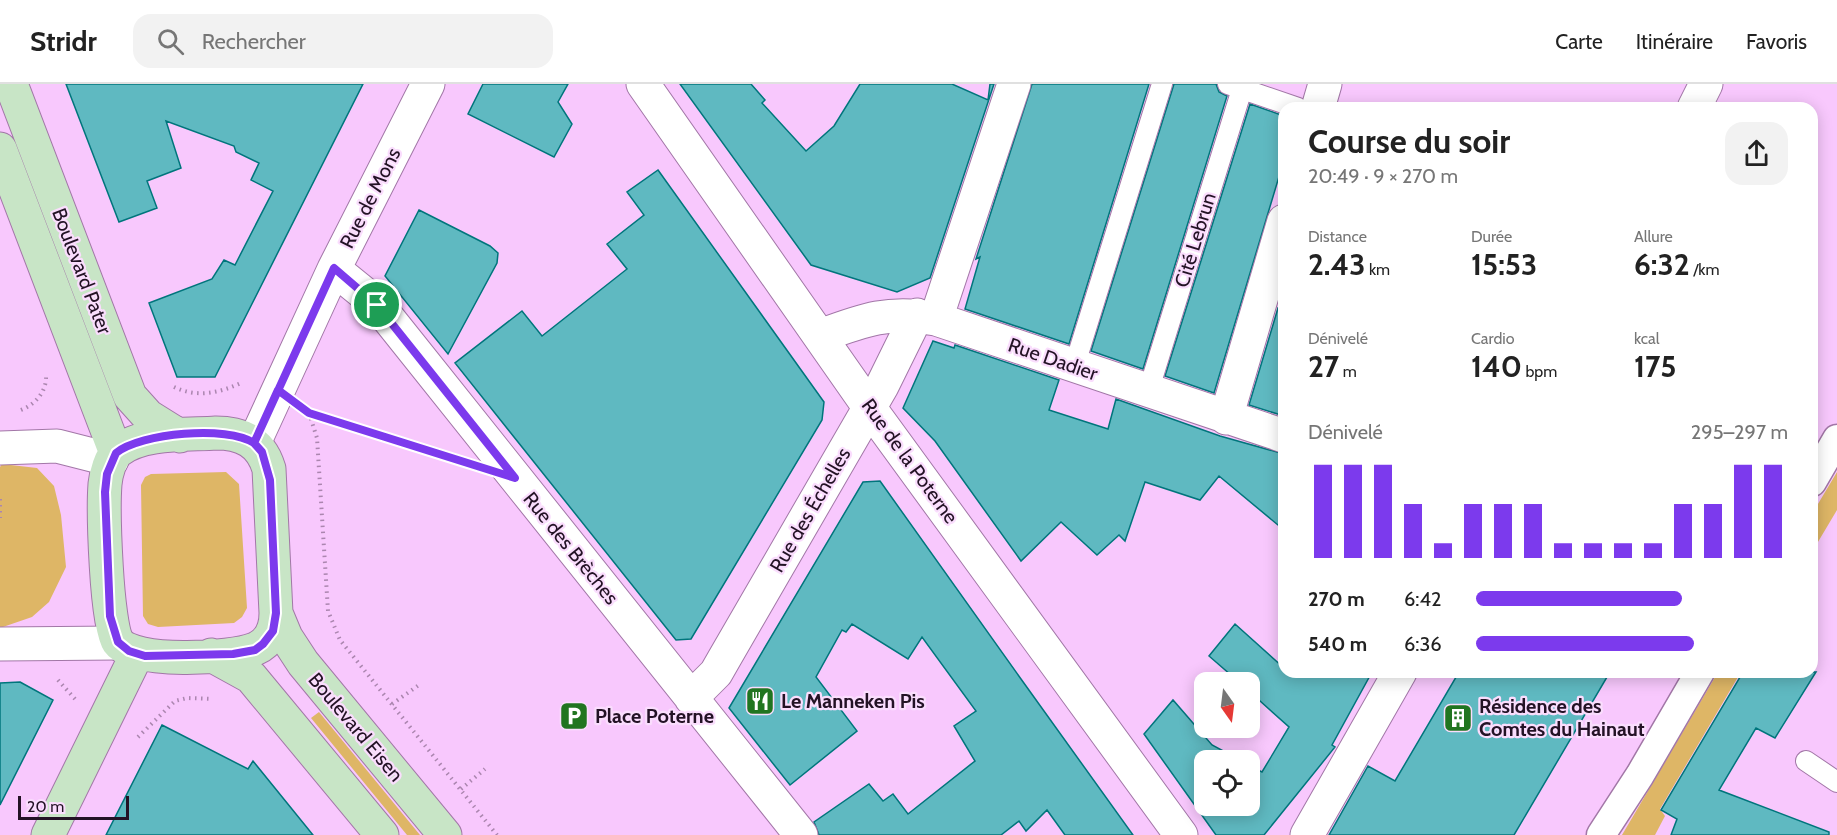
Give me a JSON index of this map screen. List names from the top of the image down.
{
  "streets": {
    "main road": ["Boulevard Pater", "Boulevard Eisen"],
    "street": [
      "Rue de Mons",
      "Rue Dadier",
      "Rue de la Poterne",
      "Rue des Échelles",
      "Rue des Brèches"
    ],
    "lane": ["Cité Lebrun"]
  },
  "crossings": [
    ["Rue de Mons", "Rue des Brèches"],
    ["Cité Lebrun", "Rue Dadier"],
    ["Rue Dadier", "Rue de la Poterne"],
    ["Rue Dadier", "Rue des Échelles"],
    ["Rue de la Poterne", "Rue des Échelles"],
    ["Rue des Échelles", "Rue des Brèches"]
  ],
  "places": {
    "restaurant": ["Le Manneken Pis"],
    "parking": ["Place Poterne"],
    "building": ["Résidence des Comtes du Hainaut"]
  },
  "scale_bar": "20 m",
  "north": "bottom",
  "page": {
    "header": "Stridr",
    "search": "Rechercher",
    "nav": ["Carte", "Itinéraire", "Favoris"],
    "heading": ["Course du soir", "20:49 · 9 × 270 m"],
    "stats": [
      ["Distance", "2.43 km"],
      ["Durée", "15:53"],
      ["Allure", "6:32 /km"],
      ["Dénivelé", "27 m"],
      ["Cardio", "140 bpm"],
      ["kcal", "175"]
    ],
    "chart": ["Dénivelé", "295–297 m"],
    "list": [
      {
        "name": "270 m",
        "note": "6:42"
      },
      {
        "name": "540 m",
        "note": "6:36"
      }
    ],
    "scale": "20 m"
  }
}
